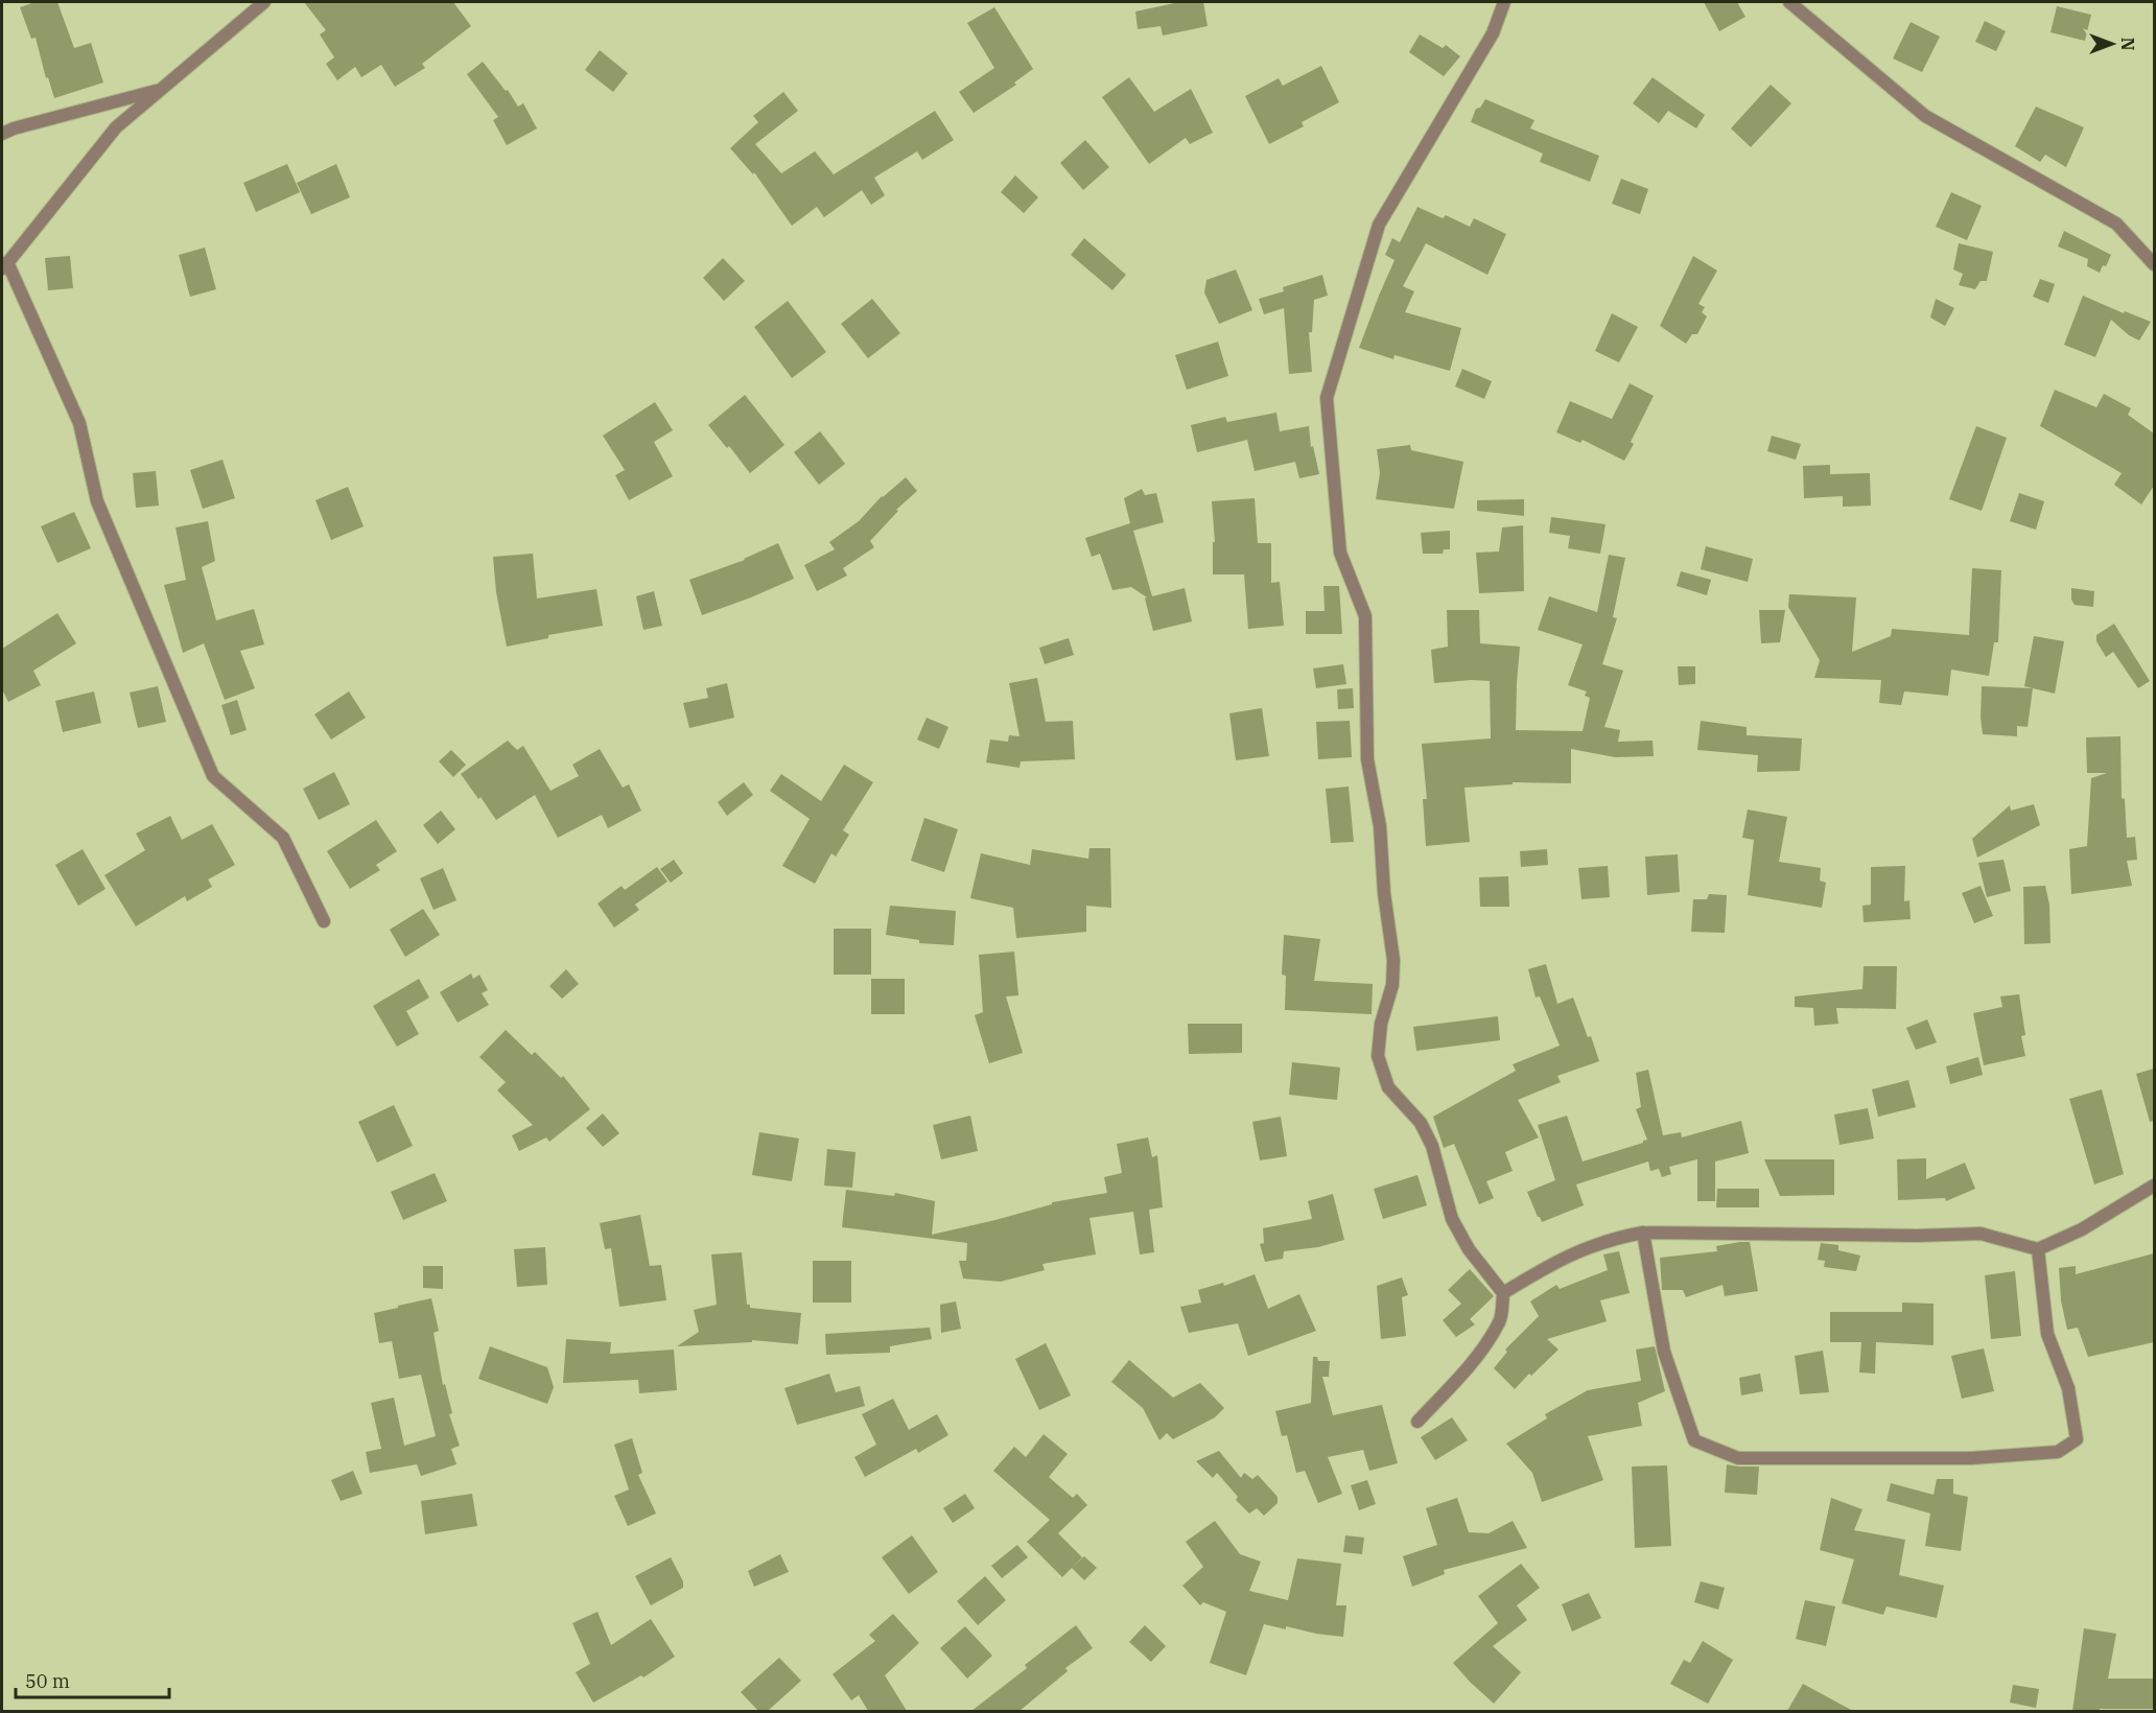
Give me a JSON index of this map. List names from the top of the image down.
{
  "scale_bar": "50 m",
  "north": "right"
}
